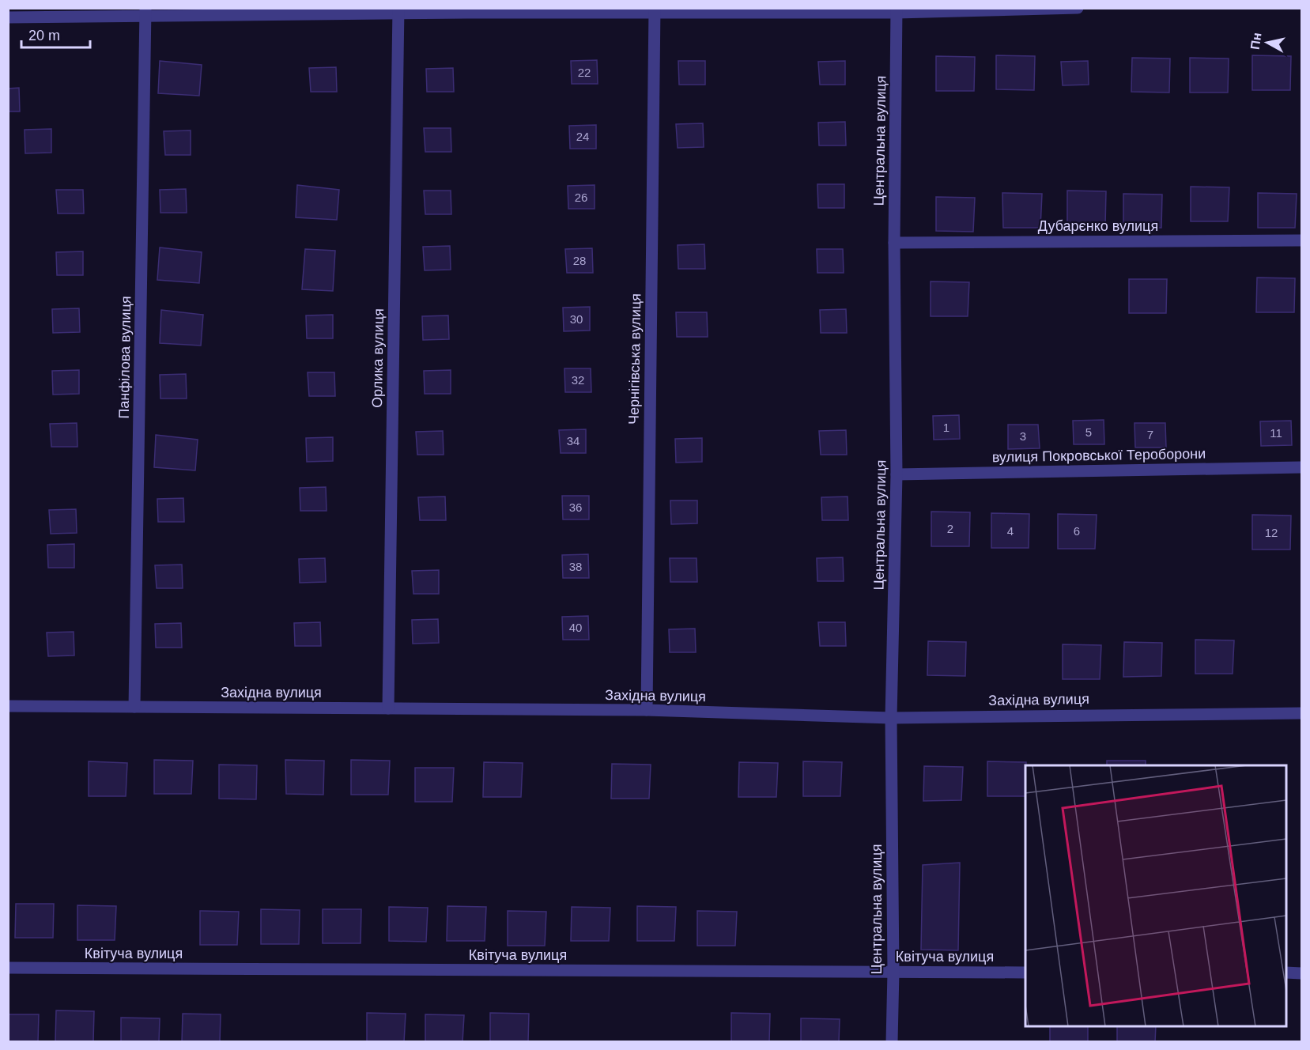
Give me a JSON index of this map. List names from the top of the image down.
{
  "streets": {
    "street": [
      "Центральна вулиця",
      "Дубарєнко вулиця",
      "Панфілова вулиця",
      "Орлика вулиця",
      "Чернігівська вулиця",
      "вулиця Покровської Тероборони",
      "Західна вулиця",
      "Квітуча вулиця"
    ]
  },
  "crossings": [
    ["Центральна вулиця", "Дубарєнко вулиця"],
    ["Центральна вулиця", "вулиця Покровської Тероборони"],
    ["Центральна вулиця", "Західна вулиця"],
    ["Центральна вулиця", "Квітуча вулиця"],
    ["Панфілова вулиця", "Західна вулиця"],
    ["Орлика вулиця", "Західна вулиця"],
    ["Чернігівська вулиця", "Західна вулиця"]
  ],
  "house_numbers": [
    "22",
    "24",
    "26",
    "28",
    "30",
    "32",
    "1",
    "5",
    "11",
    "7",
    "3",
    "34",
    "36",
    "2",
    "4",
    "6",
    "12",
    "38",
    "40"
  ],
  "scale_bar": "20 m",
  "north": "left"
}
